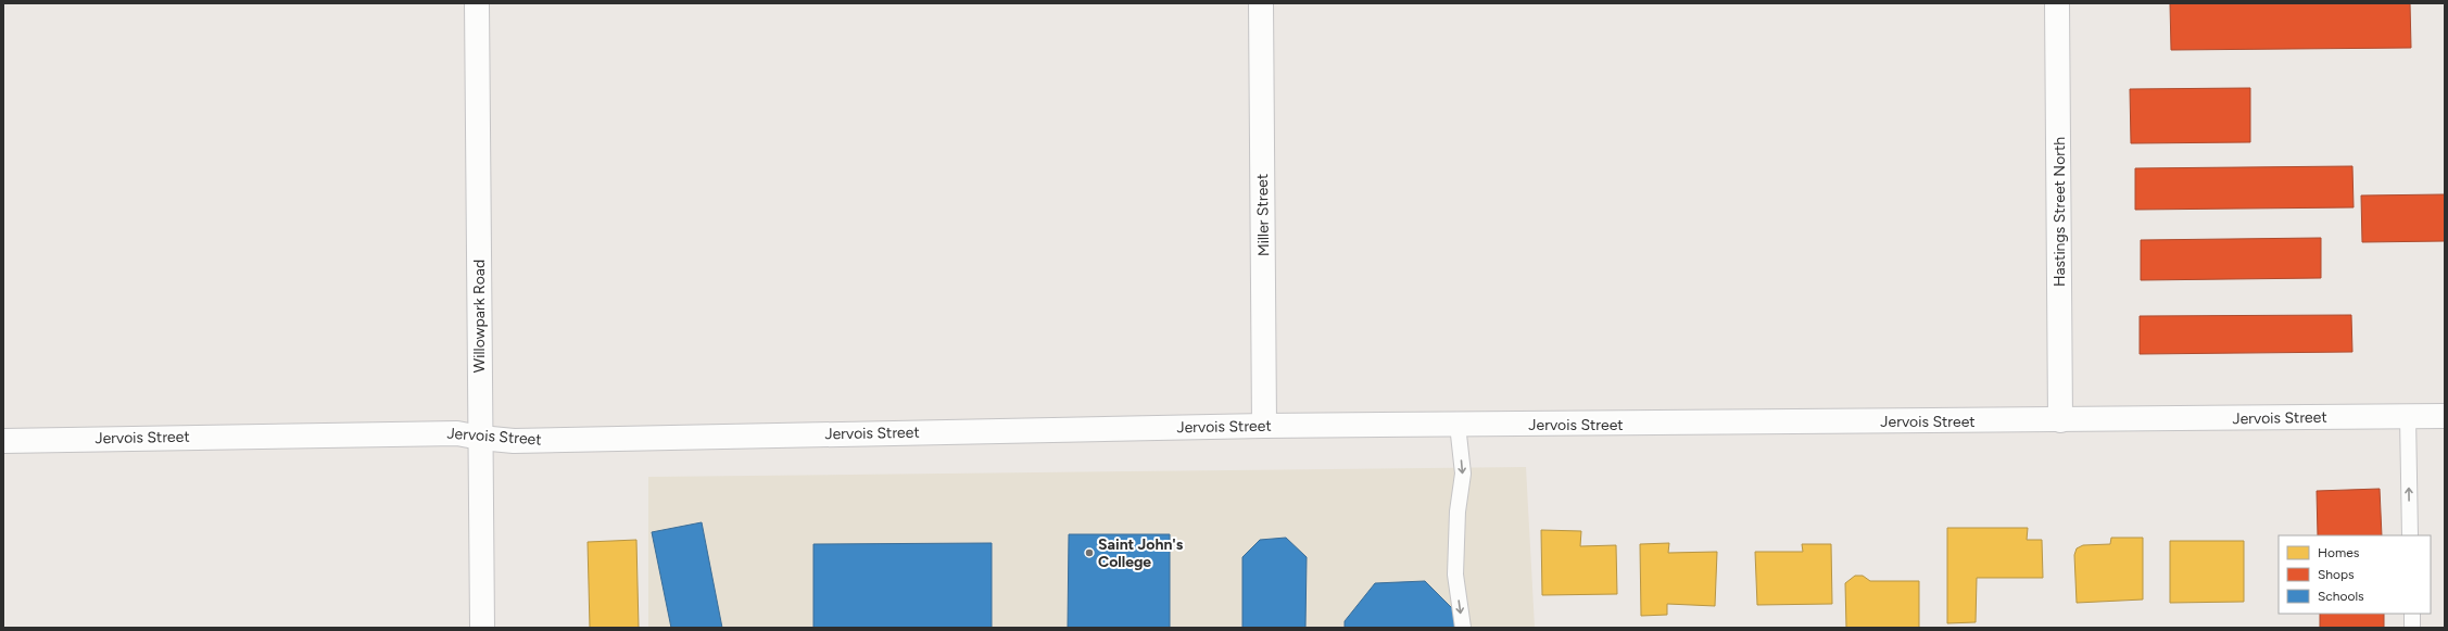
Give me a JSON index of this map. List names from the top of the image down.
{
  "streets": {
    "street": [
      "Hastings Street North",
      "Miller Street",
      "Willowpark Road",
      "Jervois Street"
    ]
  },
  "crossings": [
    ["Hastings Street North", "Jervois Street"],
    ["Miller Street", "Jervois Street"],
    ["Willowpark Road", "Jervois Street"]
  ],
  "places": ["Saint John's College"],
  "legend": ["Homes", "Shops", "Schools"]
}
